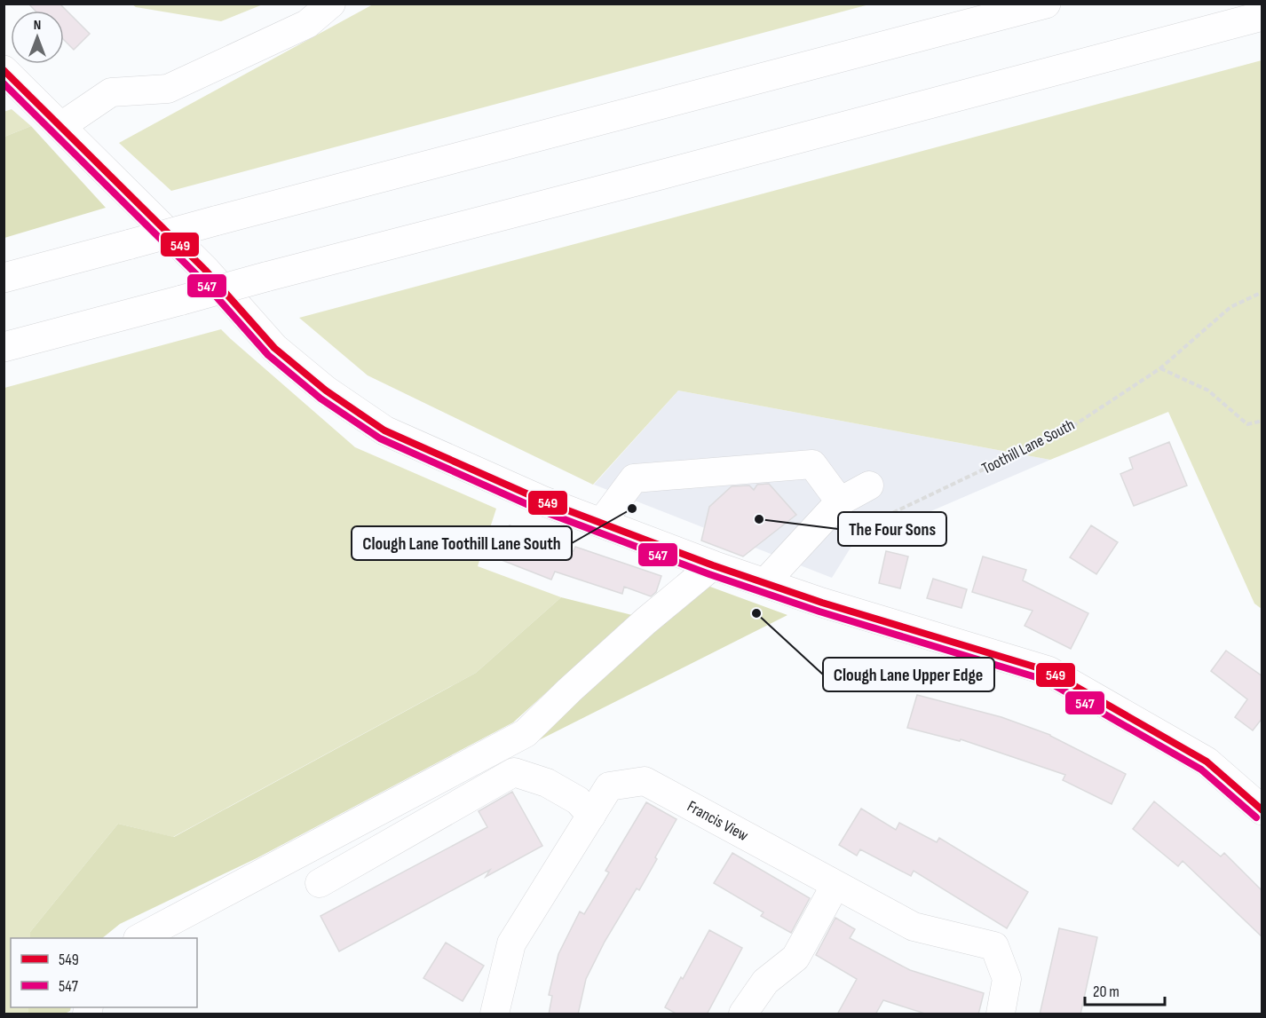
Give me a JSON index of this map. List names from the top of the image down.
{
  "streets": {
    "street": ["Francis View"],
    "path": ["Toothill Lane South"]
  },
  "places": ["Clough Lane Toothill Lane South", "The Four Sons", "Clough Lane Upper Edge"],
  "lines": ["transit line 549", "transit line 547"],
  "legend": ["549", "547"],
  "scale_bar": "20 m",
  "north": "top"
}
